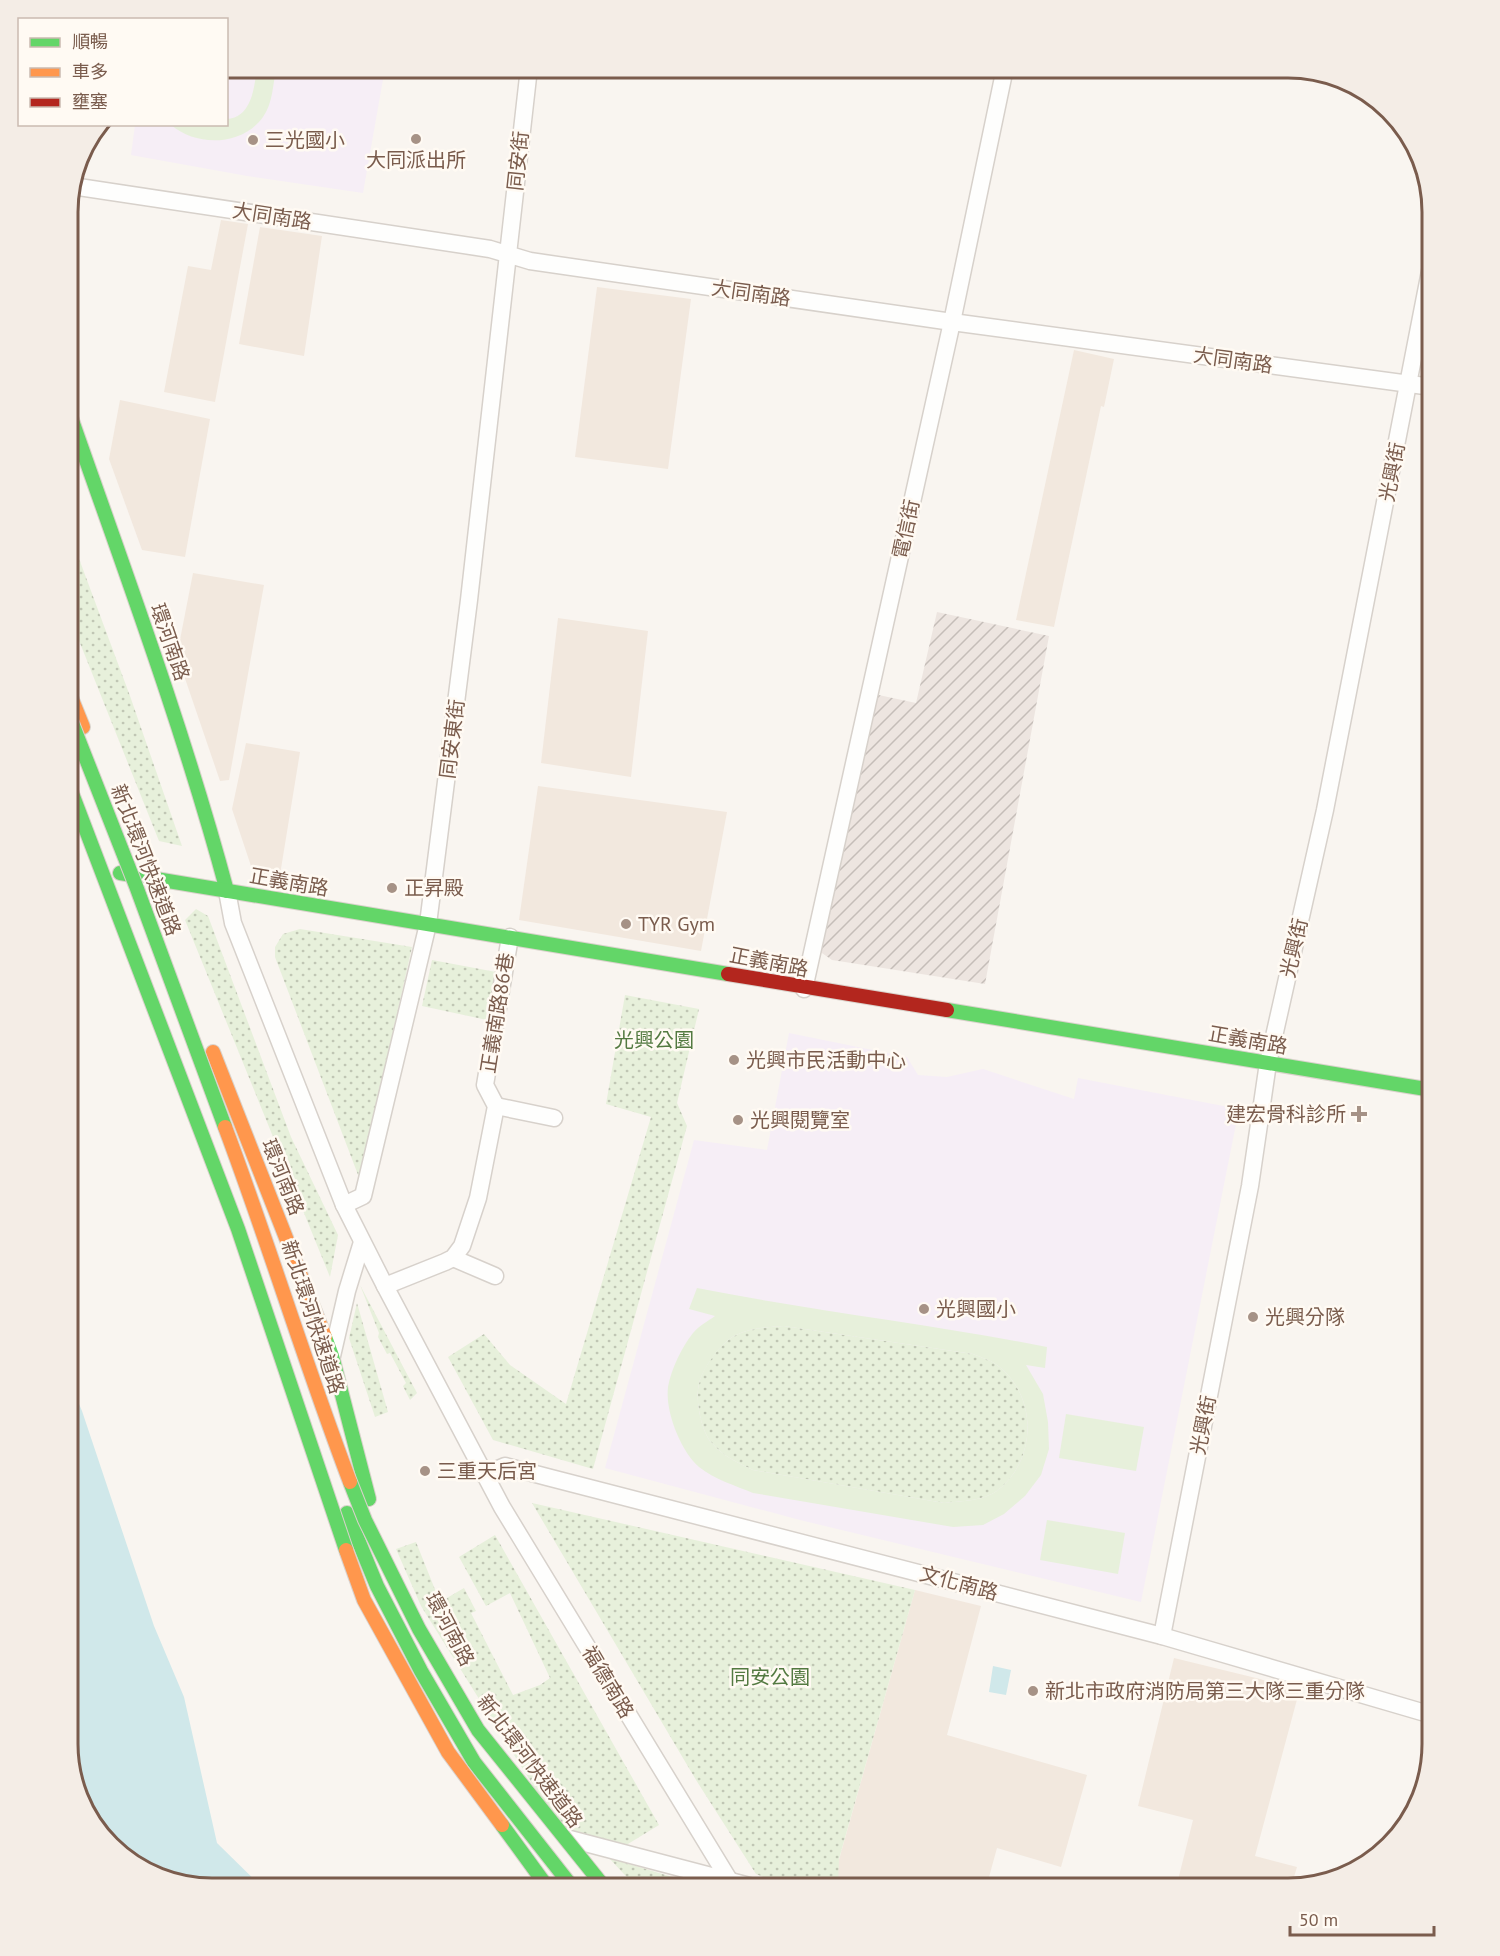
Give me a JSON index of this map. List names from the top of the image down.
{
  "streets": {
    "main road": ["環河南路", "新北環河快速道路", "正義南路"],
    "street": [
      "同安街",
      "大同南路",
      "光興街",
      "電信街",
      "同安東街",
      "正義南路86巷",
      "文化南路",
      "福德南路"
    ]
  },
  "crossings": [
    ["同安街", "大同南路"],
    ["同安街", "同安東街"],
    ["大同南路", "光興街"],
    ["大同南路", "電信街"],
    ["大同南路", "同安東街"],
    ["光興街", "正義南路"],
    ["光興街", "文化南路"],
    ["電信街", "正義南路"],
    ["環河南路", "正義南路"],
    ["環河南路", "福德南路"],
    ["同安東街", "正義南路"],
    ["同安東街", "福德南路"],
    ["正義南路", "正義南路86巷"],
    ["正義南路", "福德南路"],
    ["文化南路", "福德南路"]
  ],
  "parks": ["光興公園", "同安公園"],
  "places": {
    "other": [
      "大同派出所",
      "三光國小",
      "正昇殿",
      "TYR Gym",
      "光興市民活動中心",
      "光興閱覽室",
      "光興國小",
      "光興分隊",
      "三重天后宮",
      "新北市政府消防局第三大隊三重分隊"
    ],
    "health": ["建宏骨科診所"]
  },
  "legend": ["順暢", "車多", "壅塞"],
  "scale_bar": "50 m"
}
